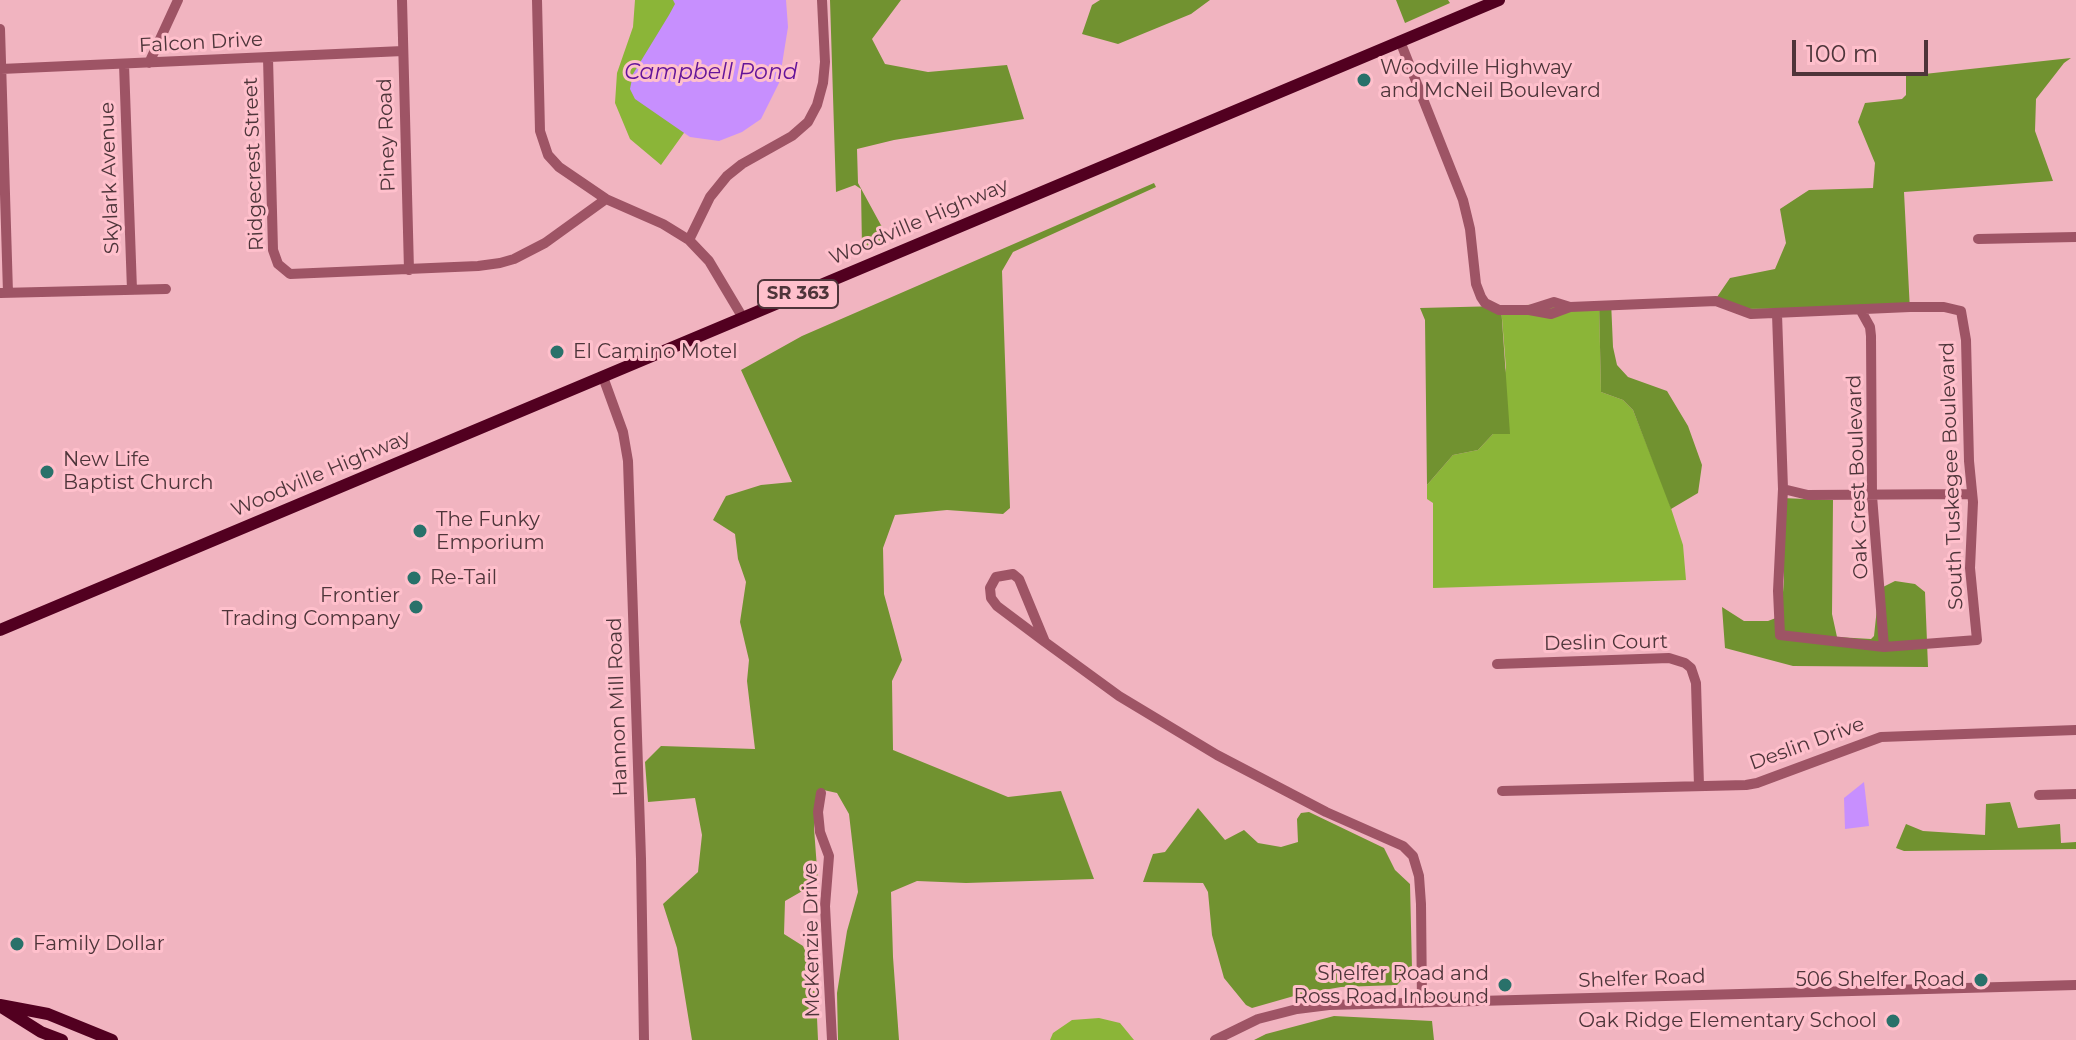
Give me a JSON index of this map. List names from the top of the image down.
{
  "streets": {
    "main road": ["Woodville Highway", "SR 363"],
    "street": [
      "Falcon Drive",
      "Piney Road",
      "Ridgecrest Street",
      "Skylark Avenue",
      "South Tuskegee Boulevard",
      "Oak Crest Boulevard",
      "Deslin Court",
      "Hannon Mill Road",
      "Deslin Drive",
      "McKenzie Drive",
      "Shelfer Road"
    ]
  },
  "crossings": [
    ["Falcon Drive", "Piney Road"],
    ["Falcon Drive", "Ridgecrest Street"],
    ["Falcon Drive", "Skylark Avenue"],
    ["Piney Road", "Ridgecrest Street"],
    ["Woodville Highway", "Hannon Mill Road"],
    ["South Tuskegee Boulevard", "Oak Crest Boulevard"],
    ["Deslin Court", "Deslin Drive"]
  ],
  "water": ["Campbell Pond"],
  "places": [
    "Woodville Highway and McNeil Boulevard",
    "El Camino Motel",
    "New Life Baptist Church",
    "The Funky Emporium",
    "Re-Tail",
    "Frontier Trading Company",
    "Family Dollar",
    "506 Shelfer Road",
    "Shelfer Road and Ross Road Inbound",
    "Oak Ridge Elementary School"
  ],
  "scale_bar": "100 m"
}
